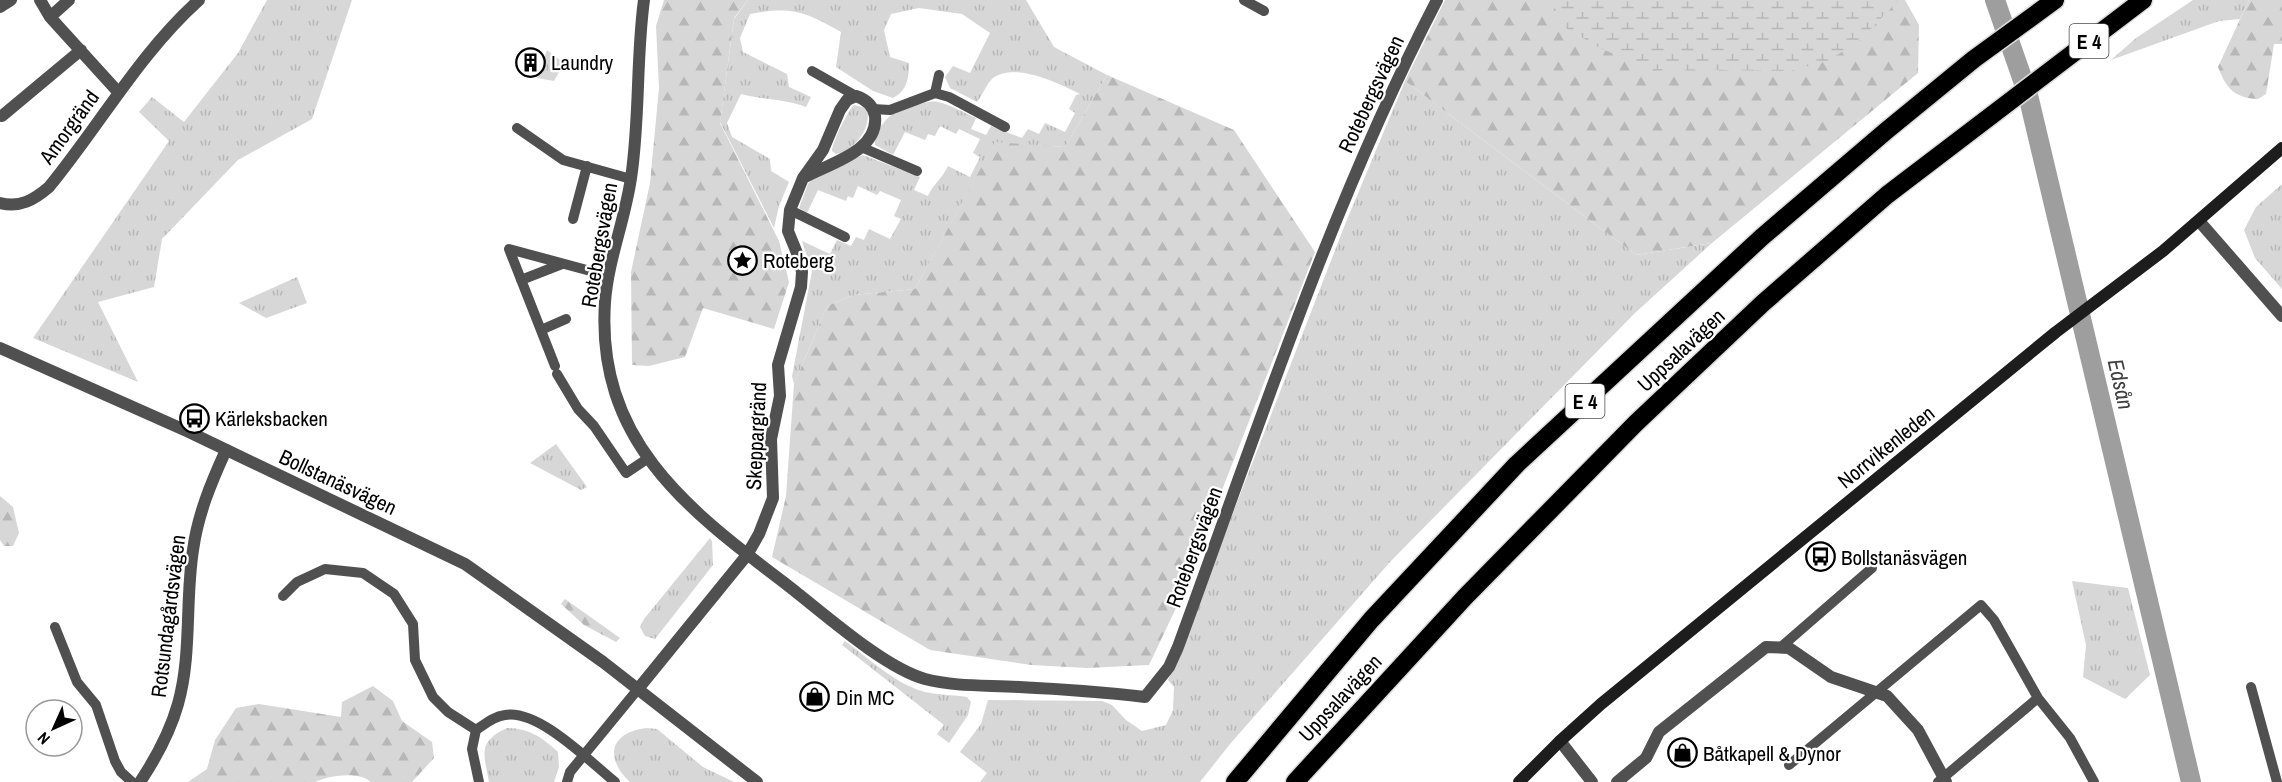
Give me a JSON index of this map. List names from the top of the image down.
{
  "streets": {
    "highway": ["E 4", "Uppsalavägen"],
    "main road": ["Norrvikenleden"],
    "street": [
      "Rotebergsvägen",
      "Amorgränd",
      "Skeppargränd",
      "Bollstanäsvägen",
      "Rotsundagårdsvägen"
    ]
  },
  "crossings": [
    ["Rotebergsvägen", "Skeppargränd"],
    ["Bollstanäsvägen", "Rotsundagårdsvägen"]
  ],
  "water": ["Edsån"],
  "places": {
    "building": ["Laundry"],
    "place": ["Roteberg"],
    "bus stop": ["Kärleksbacken", "Bollstanäsvägen"],
    "shop": ["Din MC", "Båtkapell & Dynor"]
  },
  "north": "bottom left"
}
